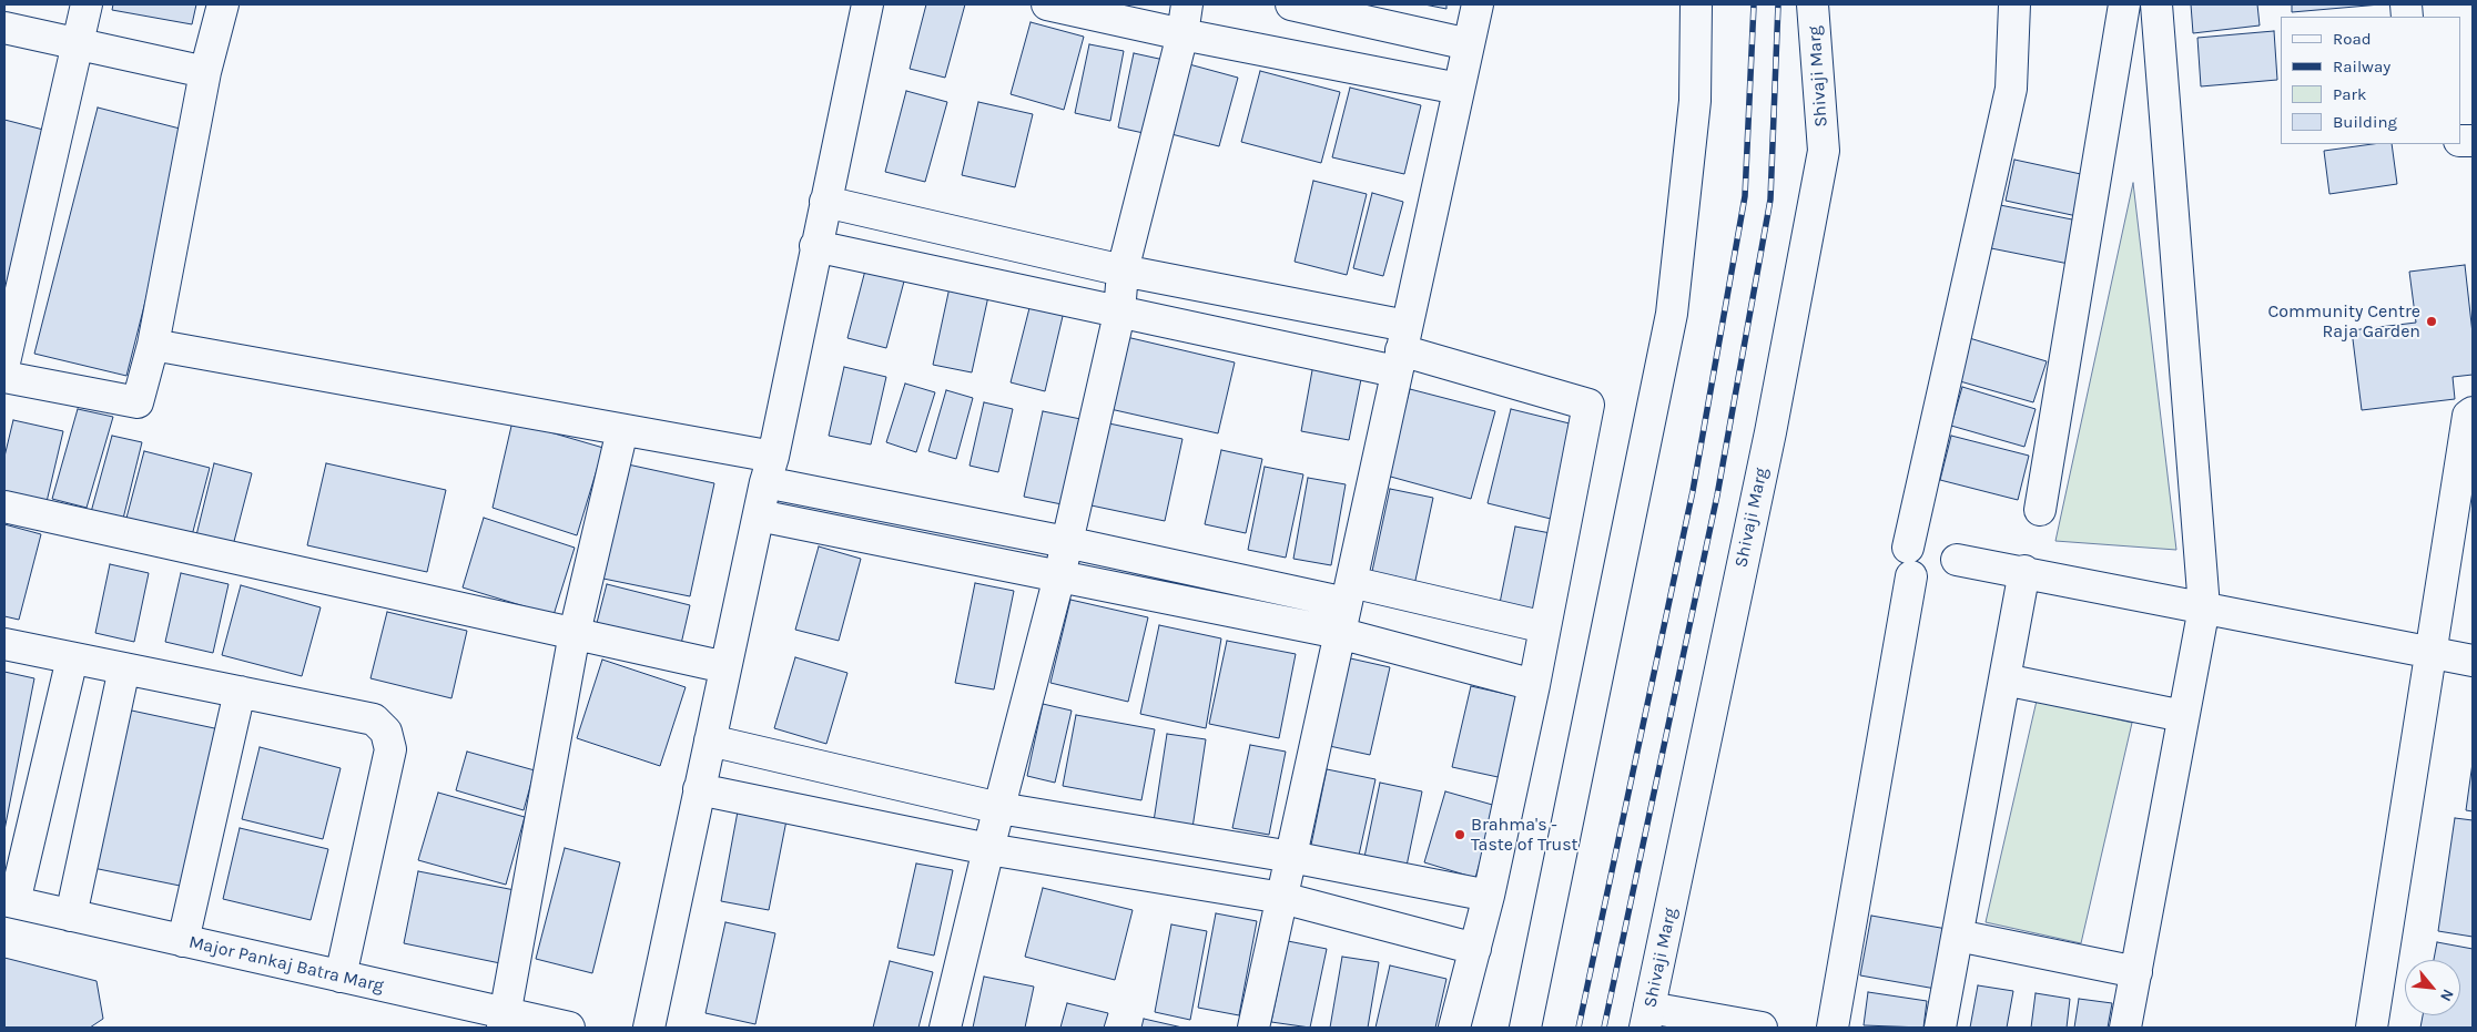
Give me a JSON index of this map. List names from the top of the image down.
{
  "streets": {
    "street": ["Shivaji Marg", "Major Pankaj Batra Marg"]
  },
  "places": ["Community Centre Raja Garden", "Brahma's - Taste of Trust"],
  "legend": [
    "Road",
    "Railway",
    "Park",
    "Building"
  ],
  "north": "bottom right"
}
